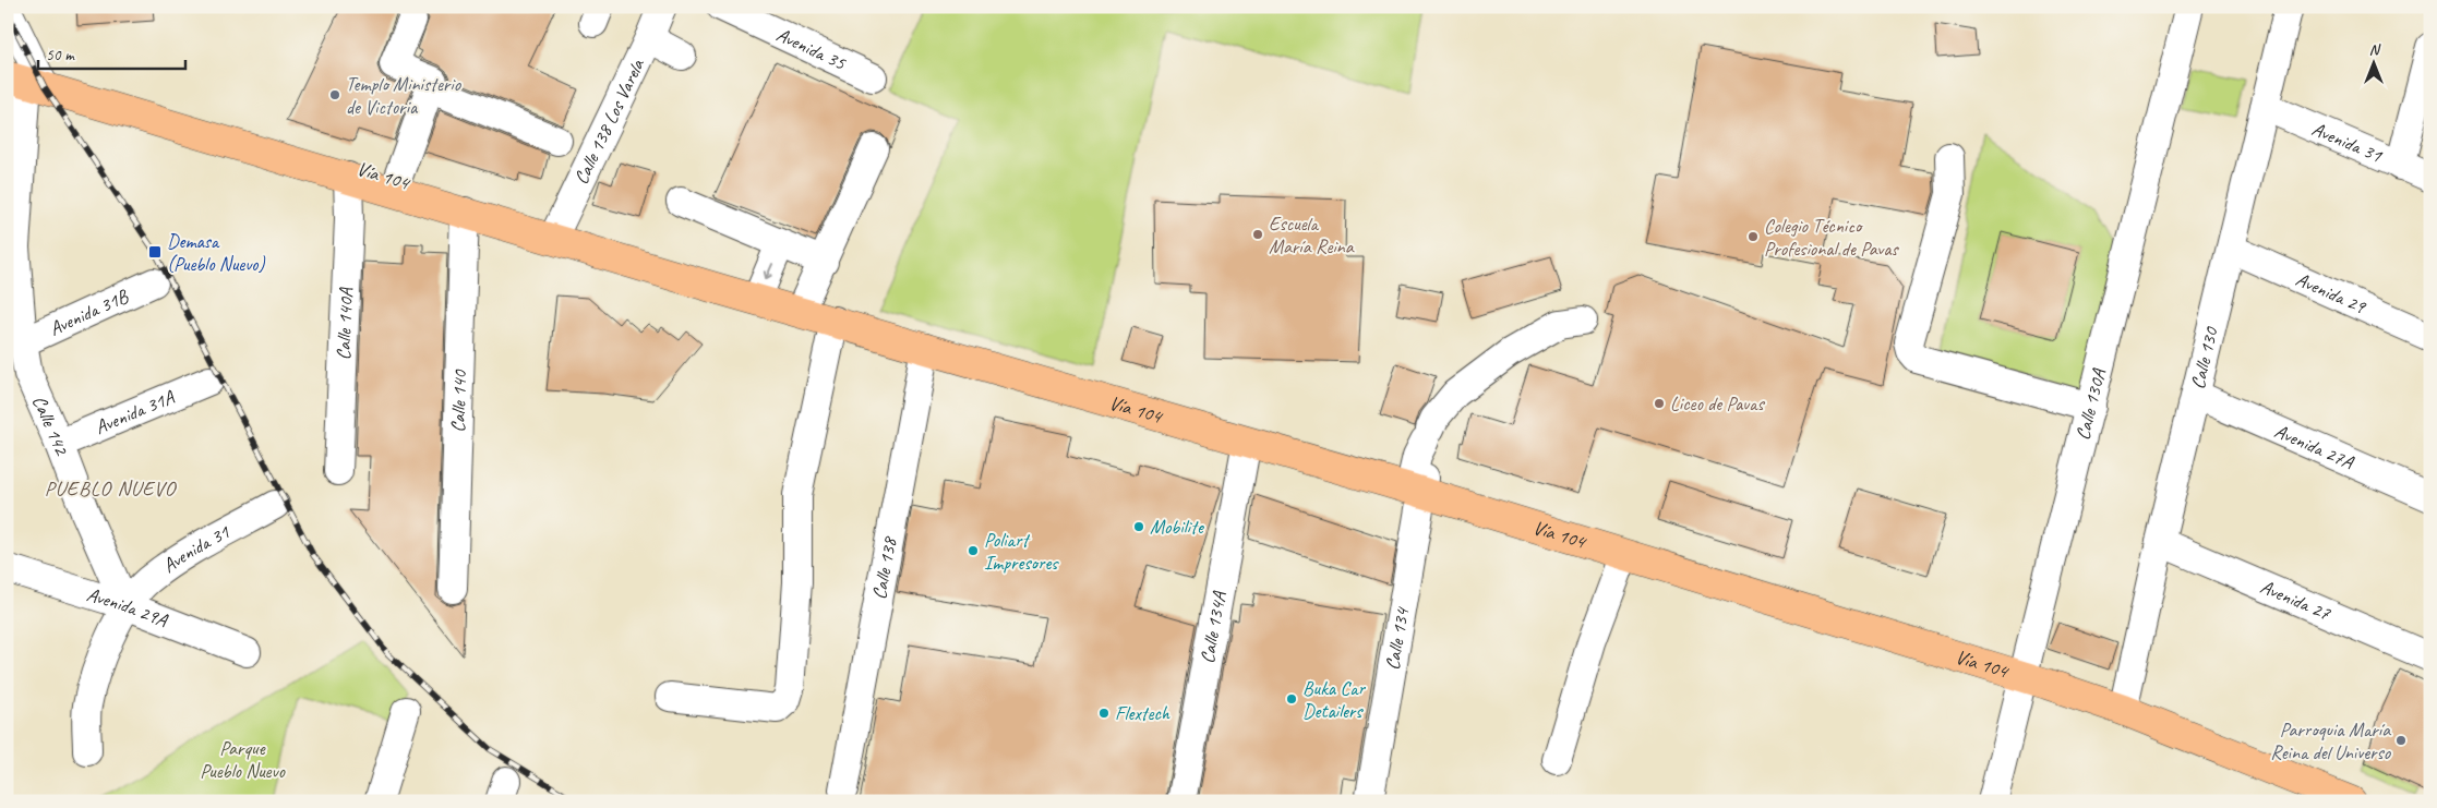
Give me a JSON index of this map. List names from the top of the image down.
{
  "streets": {
    "main road": ["Vía 104"],
    "street": [
      "Avenida 35",
      "Calle 138 Los Varela",
      "Avenida 31",
      "Avenida 29",
      "Avenida 31B",
      "Calle 140A",
      "Calle 130",
      "Calle 140",
      "Calle 130A",
      "Avenida 31A",
      "Calle 142",
      "Avenida 27A",
      "Calle 138",
      "Avenida 27",
      "Avenida 29A",
      "Calle 134A",
      "Calle 134"
    ]
  },
  "crossings": [
    ["Calle 138 Los Varela", "Vía 104"],
    ["Avenida 31", "Calle 130"],
    ["Avenida 31", "Calle 142"],
    ["Avenida 31", "Avenida 29A"],
    ["Vía 104", "Calle 140A"],
    ["Vía 104", "Calle 130"],
    ["Vía 104", "Calle 140"],
    ["Vía 104", "Calle 130A"],
    ["Vía 104", "Calle 142"],
    ["Vía 104", "Calle 138"],
    ["Vía 104", "Calle 134"],
    ["Avenida 29", "Calle 130"],
    ["Avenida 31B", "Calle 142"],
    ["Calle 130", "Avenida 27A"],
    ["Calle 130", "Avenida 27"],
    ["Avenida 31A", "Calle 142"],
    ["Calle 142", "Avenida 29A"]
  ],
  "districts": ["PUEBLO NUEVO"],
  "parks": ["Parque Pueblo Nuevo"],
  "places": {
    "other": [
      "Templo Ministerio de Victoria",
      "Escuela María Reina",
      "Colegio Técnico Profesional de Pavas",
      "Liceo de Pavas",
      "Mobilite",
      "Poliart Impresores",
      "Buka Car Detailers",
      "Flextech",
      "Parroquia María Reina del Universo"
    ],
    "transit": ["Demasa (Pueblo Nuevo)"]
  },
  "scale_bar": "50 m",
  "north": "top"
}
